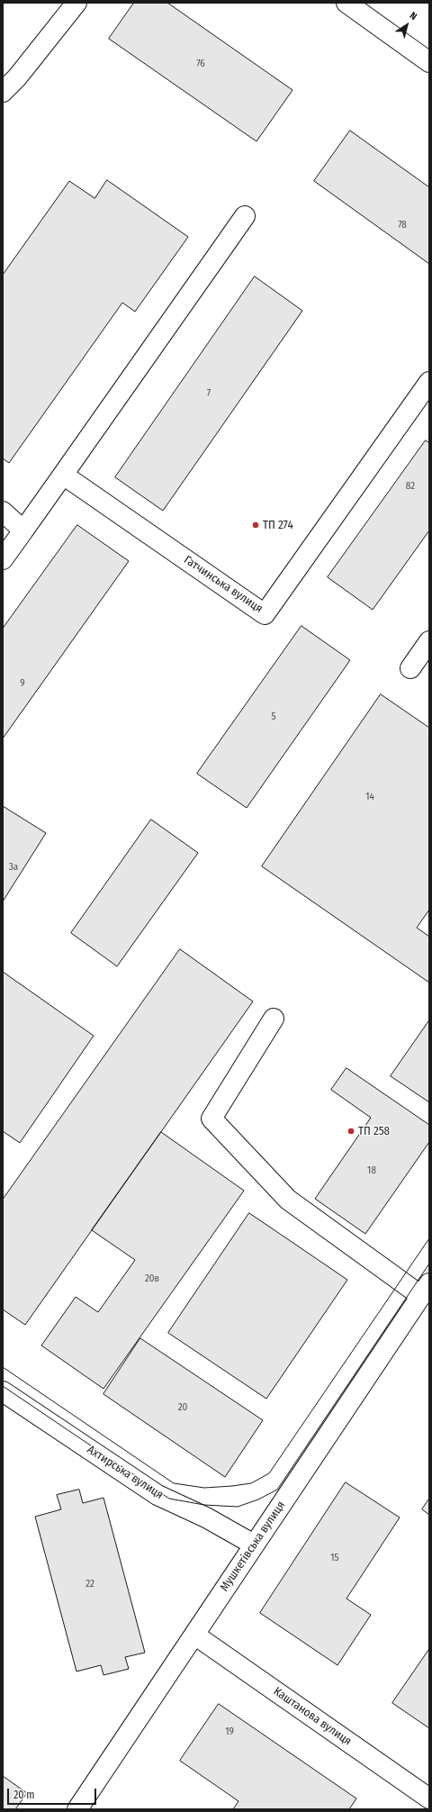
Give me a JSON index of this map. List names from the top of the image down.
{
  "streets": {
    "street": [
      "Гатчинська вулиця",
      "Ахтирська вулиця",
      "Мушкетівська вулиця",
      "Каштанова вулиця"
    ]
  },
  "crossings": [
    ["Ахтирська вулиця", "Мушкетівська вулиця"],
    ["Мушкетівська вулиця", "Каштанова вулиця"]
  ],
  "places": ["ТП 274", "ТП 258"],
  "house_numbers": [
    "76",
    "78",
    "7",
    "82",
    "9",
    "5",
    "14",
    "3а",
    "18",
    "20в",
    "20",
    "15",
    "22",
    "19"
  ],
  "scale_bar": "20 m",
  "north": "top right"
}
